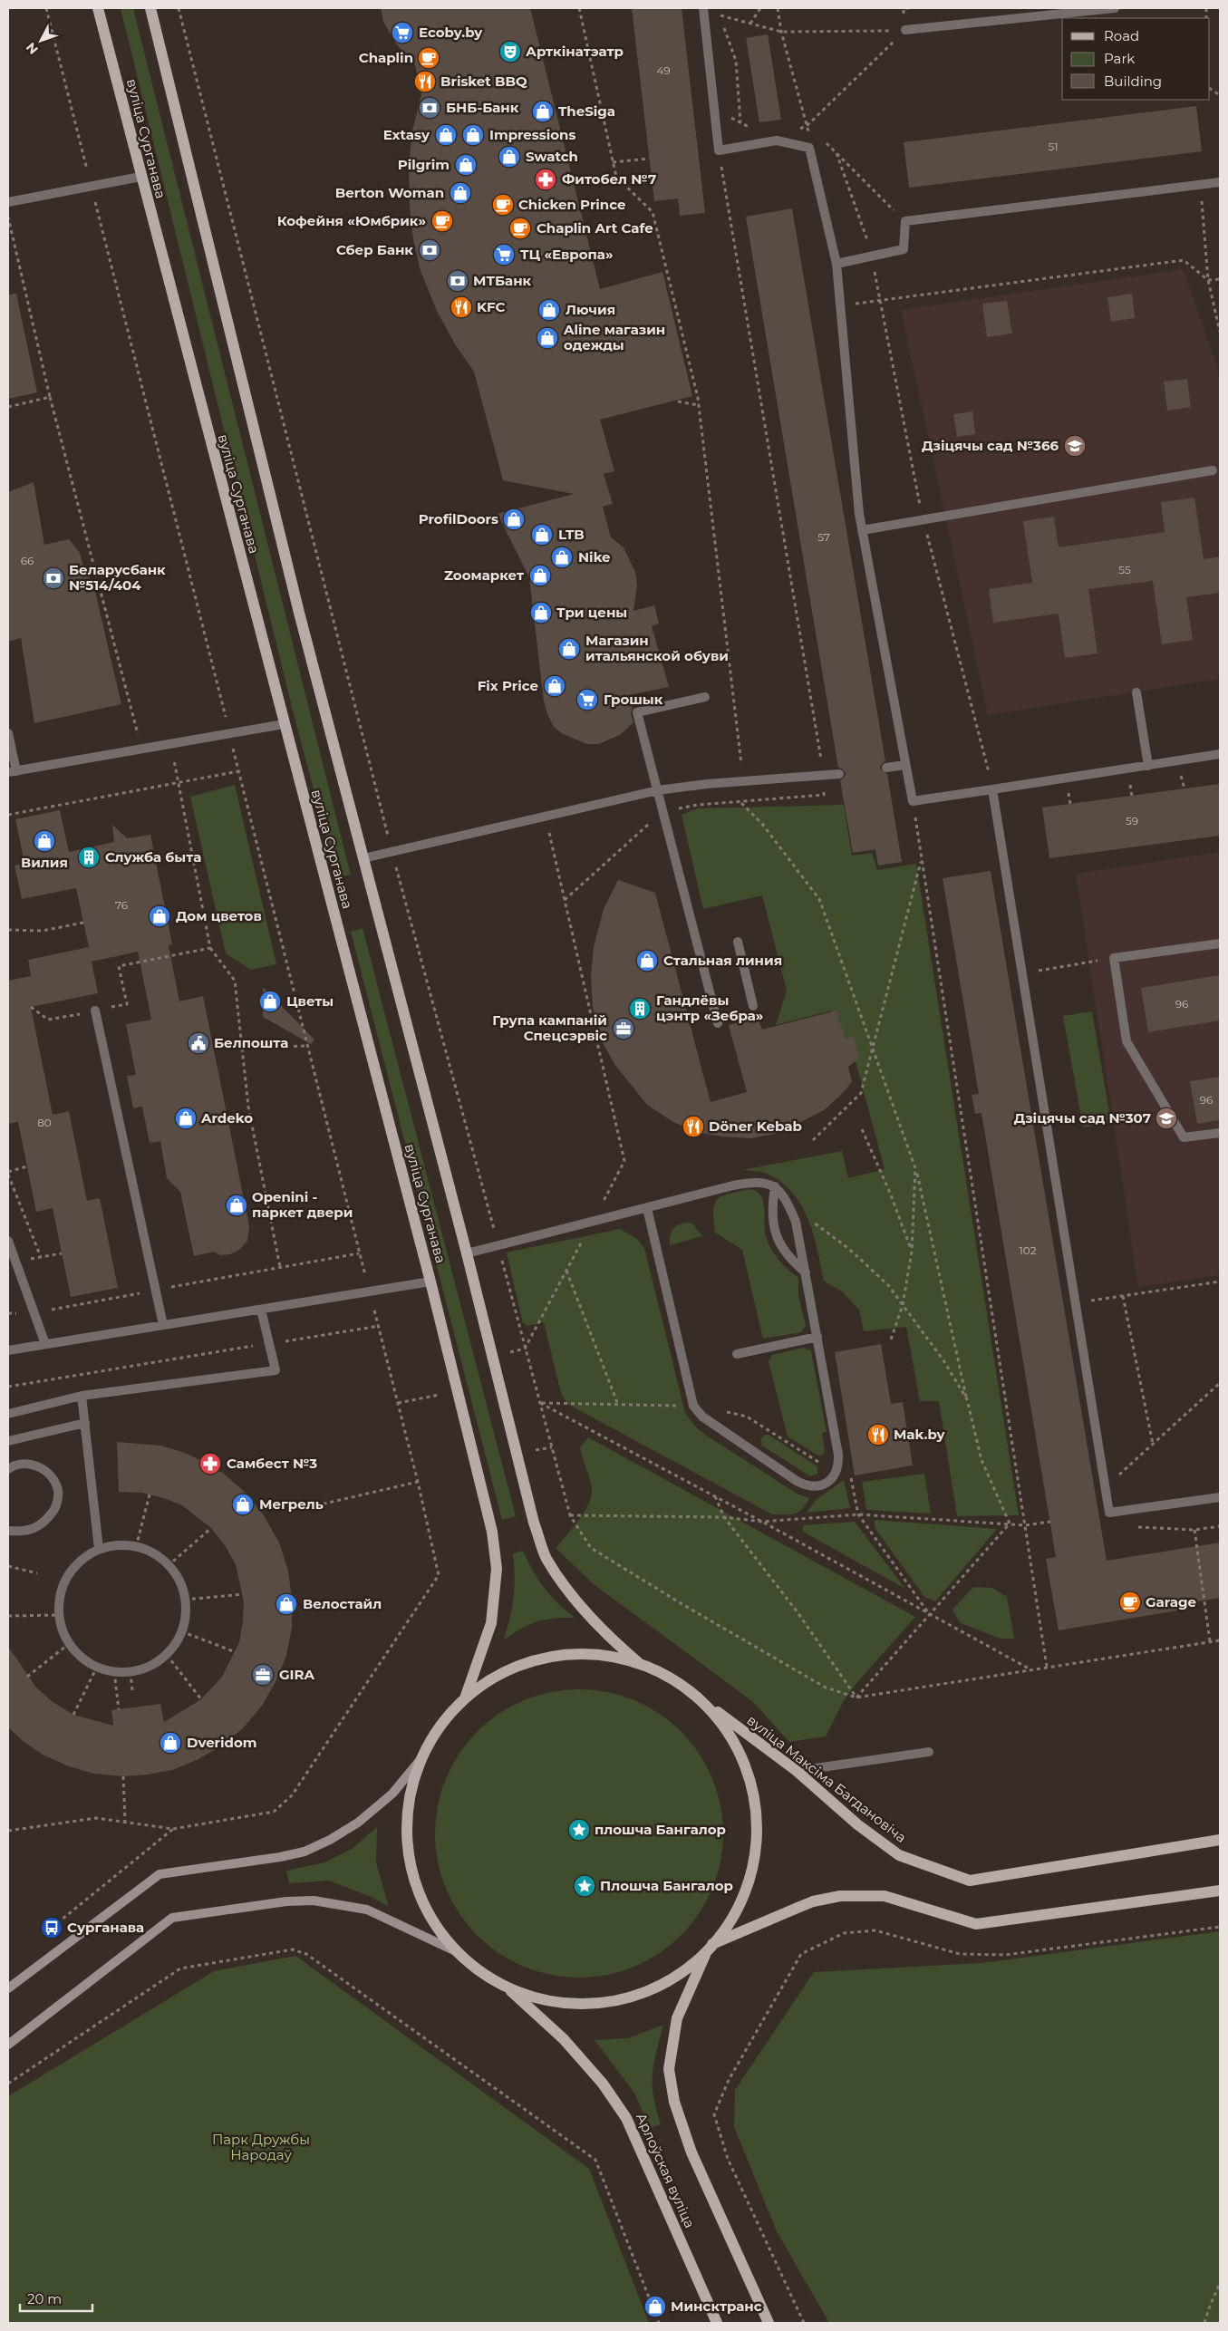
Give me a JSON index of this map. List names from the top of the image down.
{
  "streets": {
    "main road": ["вуліца Сурганава", "вуліца Максіма Багдановіча", "Арлоўская вуліца"]
  },
  "parks": ["Парк Дружбы Народаў"],
  "places": {
    "supermarket": ["Ecoby.by", "ТЦ «Европа»", "Грошык"],
    "theatre": ["Арткінатэатр"],
    "cafe": [
      "Chaplin",
      "Chicken Prince",
      "Кофейня «Юмбрик»",
      "Chaplin Art Cafe",
      "Garage"
    ],
    "restaurant": [
      "Brisket BBQ",
      "KFC",
      "Döner Kebab",
      "Mak.by"
    ],
    "bank": [
      "БНБ-Банк",
      "Сбер Банк",
      "МТБанк",
      "Беларусбанк №514/404"
    ],
    "shop": [
      "TheSiga",
      "Extasy",
      "Impressions",
      "Swatch",
      "Pilgrim",
      "Berton Woman",
      "Лючия",
      "Aline магазин одежды",
      "ProfilDoors",
      "LTB",
      "Nike",
      "Zooмаркет",
      "Три цены",
      "Магазин итальянской обуви",
      "Fix Price",
      "Вилия",
      "Дом цветов",
      "Стальная линия",
      "Цветы",
      "Ardeko",
      "Openini - паркет двери",
      "Мегрель",
      "Велостайл",
      "Dveridom",
      "Минсктранс"
    ],
    "pharmacy": ["Фитобел №7", "Самбест №3"],
    "school or university": ["Дзіцячы сад №366", "Дзіцячы сад №307"],
    "building": ["Служба быта", "Гандлёвы цэнтр «Зебра»"],
    "office": ["Група кампаній Спецсэрвіс", "GIRA"],
    "public building": ["Белпошта"],
    "place": ["плошча Бангалор", "Плошча Бангалор"],
    "bus stop": ["Сурганава"]
  },
  "house_numbers": [
    "49",
    "51",
    "57",
    "66",
    "55",
    "59",
    "76",
    "96",
    "96",
    "80",
    "102"
  ],
  "legend": ["Road", "Park", "Building"],
  "scale_bar": "20 m",
  "north": "bottom left"
}
